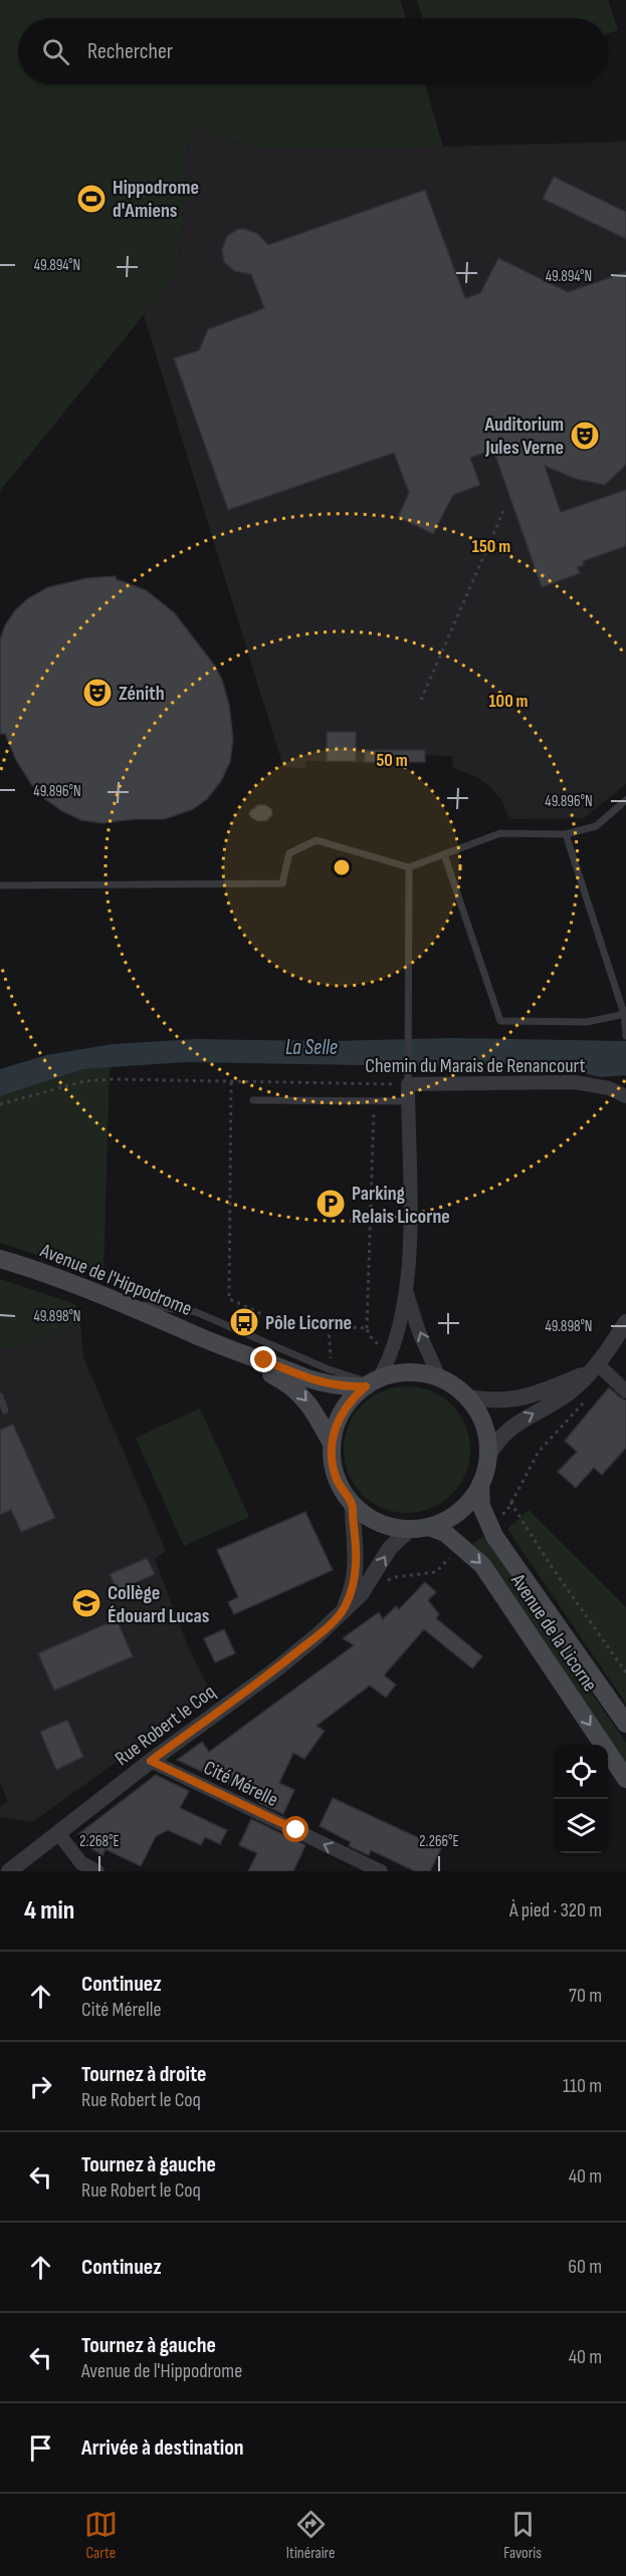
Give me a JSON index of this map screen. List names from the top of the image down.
{
  "streets": {
    "main road": ["Avenue de l'Hippodrome", "Avenue de la Licorne"],
    "street": ["Chemin du Marais de Renancourt", "Rue Robert le Coq", "Cité Mérelle"]
  },
  "crossings": [
    ["Avenue de l'Hippodrome", "Avenue de la Licorne"],
    ["Avenue de l'Hippodrome", "Rue Robert le Coq"],
    ["Avenue de la Licorne", "Rue Robert le Coq"],
    ["Rue Robert le Coq", "Cité Mérelle"]
  ],
  "one_way": ["Cité Mérelle"],
  "water": ["La Selle"],
  "places": {
    "sports": ["Hippodrome d'Amiens"],
    "theatre": ["Auditorium Jules Verne", "Zénith"],
    "parking": ["Parking Relais Licorne"],
    "bus stop": ["Pôle Licorne"],
    "school or university": ["Collège Édouard Lucas"]
  },
  "page": {
    "search": "Rechercher",
    "heading": ["4 min", "À pied · 320 m"],
    "list": [
      ["Continuez", "Cité Mérelle", "70 m"],
      ["Tournez à droite", "Rue Robert le Coq", "110 m"],
      ["Tournez à gauche", "Rue Robert le Coq", "40 m"],
      ["Continuez", "60 m"],
      ["Tournez à gauche", "Avenue de l'Hippodrome", "40 m"],
      "Arrivée à destination"
    ],
    "nav": ["Carte", "Itinéraire", "Favoris"]
  },
  "coordinates": [
    "49.894°N",
    "49.896°N",
    "49.898°N",
    "2.268°E",
    "2.266°E"
  ],
  "rings": ["150 m", "100 m", "50 m"]
}
